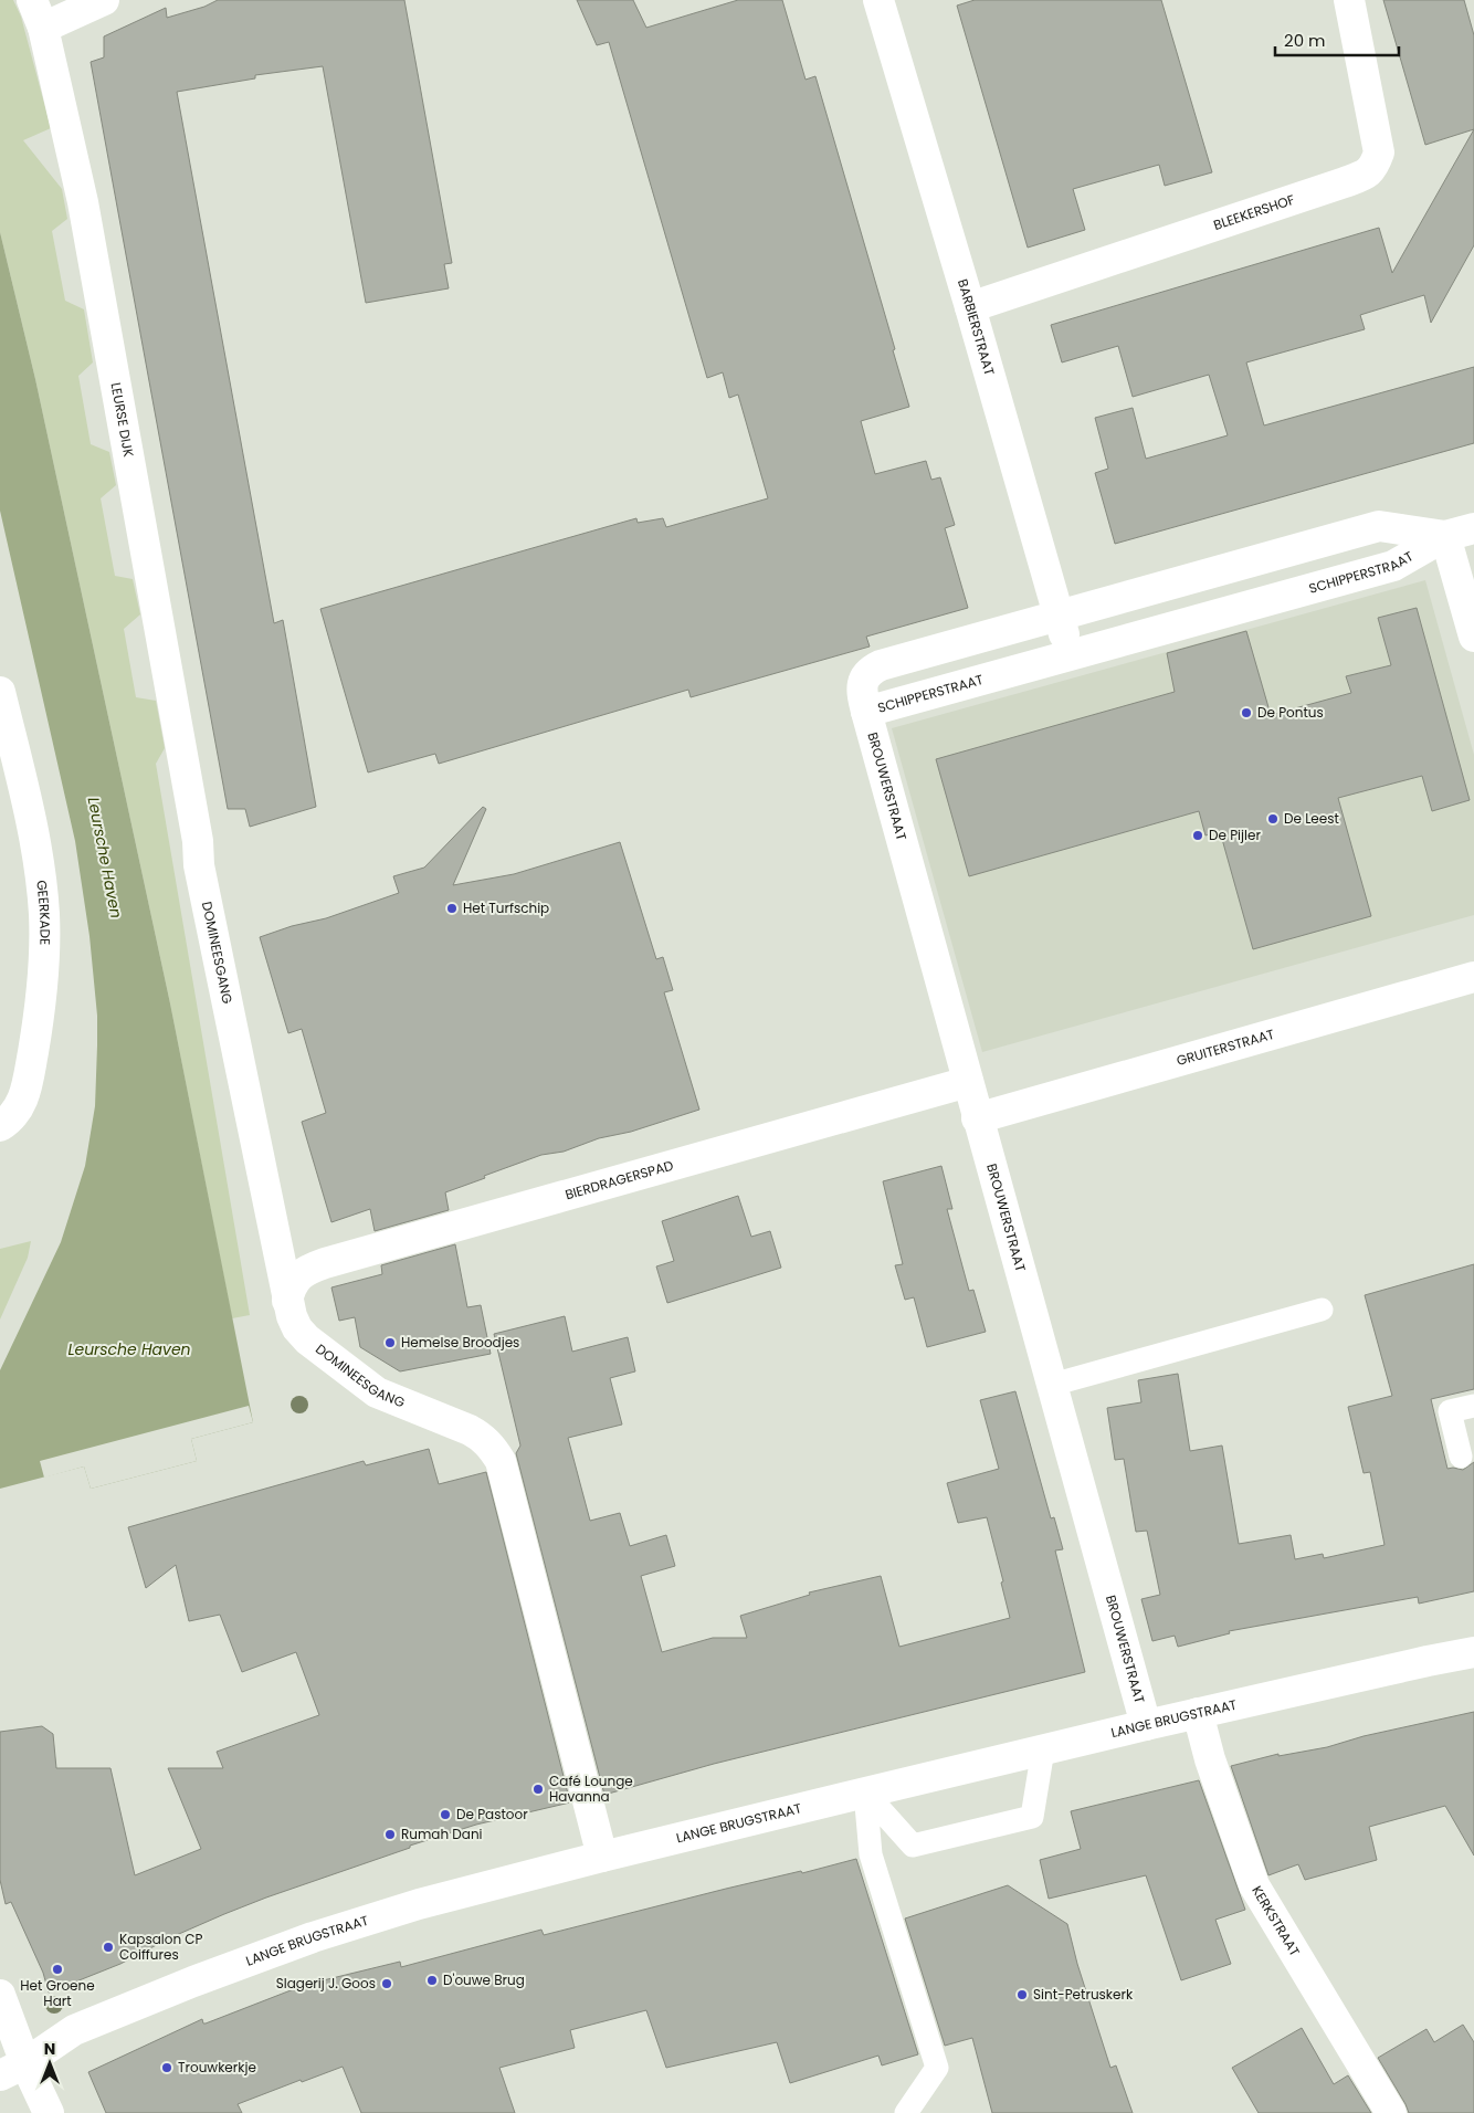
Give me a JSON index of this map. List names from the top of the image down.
{
  "streets": {
    "street": [
      "BLEEKERSHOF",
      "BARBIERSTRAAT",
      "LEURSE DIJK",
      "SCHIPPERSTRAAT",
      "BROUWERSTRAAT",
      "GEERKADE",
      "DOMINEESGANG",
      "GRUITERSTRAAT",
      "BIERDRAGERSPAD",
      "LANGE BRUGSTRAAT",
      "KERKSTRAAT"
    ]
  },
  "crossings": [
    ["BLEEKERSHOF", "BARBIERSTRAAT"],
    ["BARBIERSTRAAT", "SCHIPPERSTRAAT"],
    ["LEURSE DIJK", "DOMINEESGANG"],
    ["SCHIPPERSTRAAT", "BROUWERSTRAAT"],
    ["BROUWERSTRAAT", "GRUITERSTRAAT"],
    ["BROUWERSTRAAT", "BIERDRAGERSPAD"],
    ["BROUWERSTRAAT", "LANGE BRUGSTRAAT"],
    ["DOMINEESGANG", "BIERDRAGERSPAD"],
    ["DOMINEESGANG", "LANGE BRUGSTRAAT"],
    ["LANGE BRUGSTRAAT", "KERKSTRAAT"]
  ],
  "water": ["Leursche Haven"],
  "places": [
    "De Pontus",
    "De Leest",
    "De Pijler",
    "Het Turfschip",
    "Hemelse Broodjes",
    "Café Lounge Havanna",
    "De Pastoor",
    "Rumah Dani",
    "Kapsalon CP Coiffures",
    "Het Groene Hart",
    "D'ouwe Brug",
    "Slagerij J. Goos",
    "Sint-Petruskerk",
    "Trouwkerkje"
  ],
  "scale_bar": "20 m",
  "north": "top"
}
